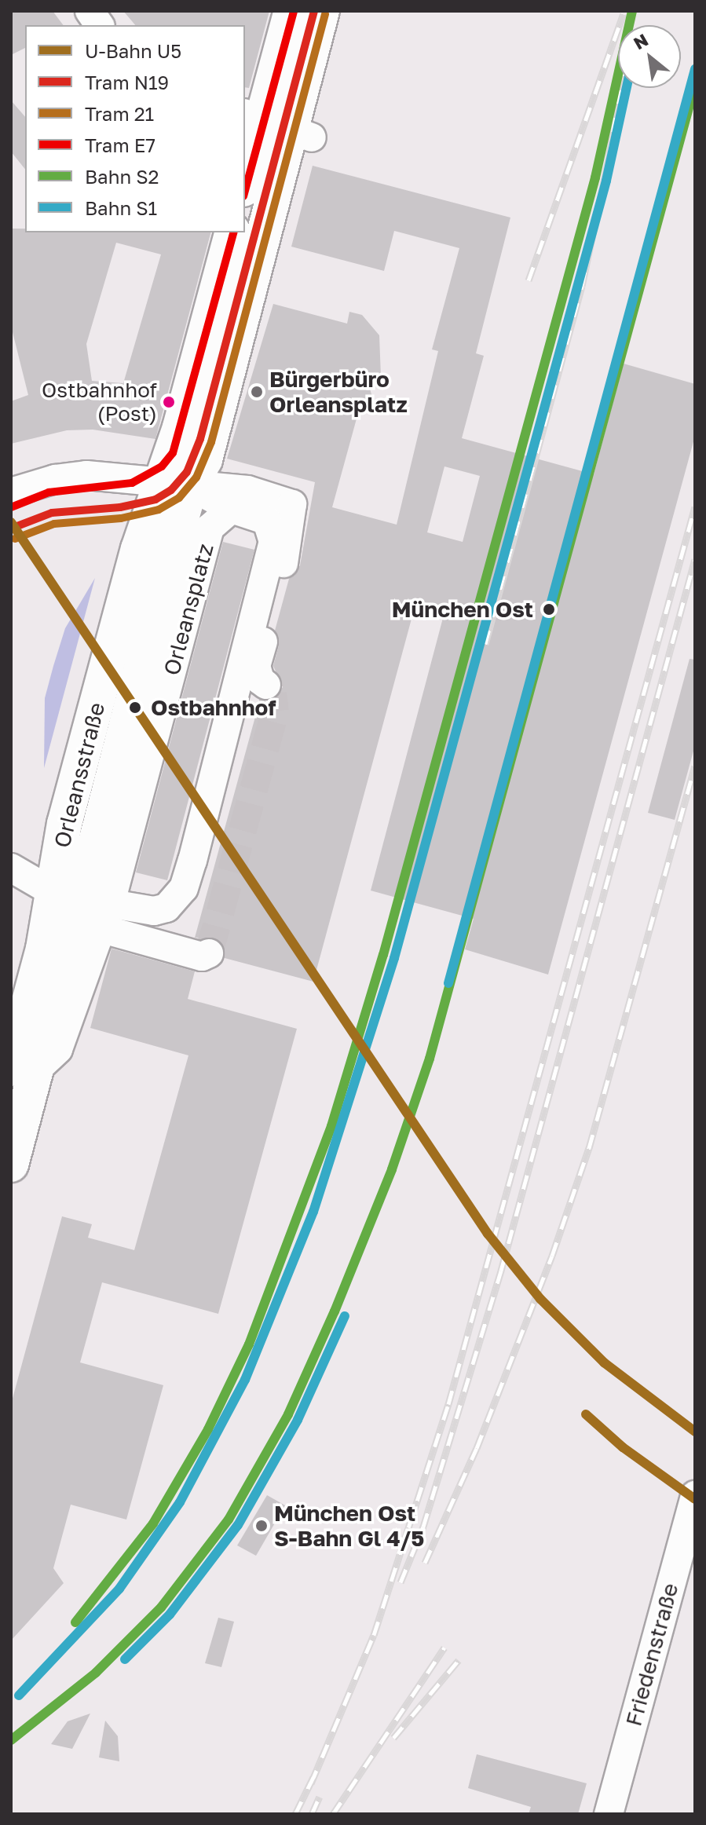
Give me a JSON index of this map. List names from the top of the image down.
{
  "streets": {
    "main road": ["Orleansstraße"],
    "street": ["Orleansplatz", "Friedenstraße"]
  },
  "crossings": [
    ["Orleansplatz", "Orleansstraße"]
  ],
  "places": [
    "Bürgerbüro Orleansplatz",
    "Ostbahnhof (Post)",
    "München Ost",
    "Ostbahnhof",
    "München Ost S-Bahn Gl 4/5"
  ],
  "lines": [
    "tram line N19",
    "tram line E7",
    "rail line S2",
    "tram line 21",
    "rail line S1",
    "metro line U5"
  ],
  "legend": [
    "U-Bahn U5",
    "Tram N19",
    "Tram 21",
    "Tram E7",
    "Bahn S2",
    "Bahn S1"
  ],
  "north": "top left"
}
